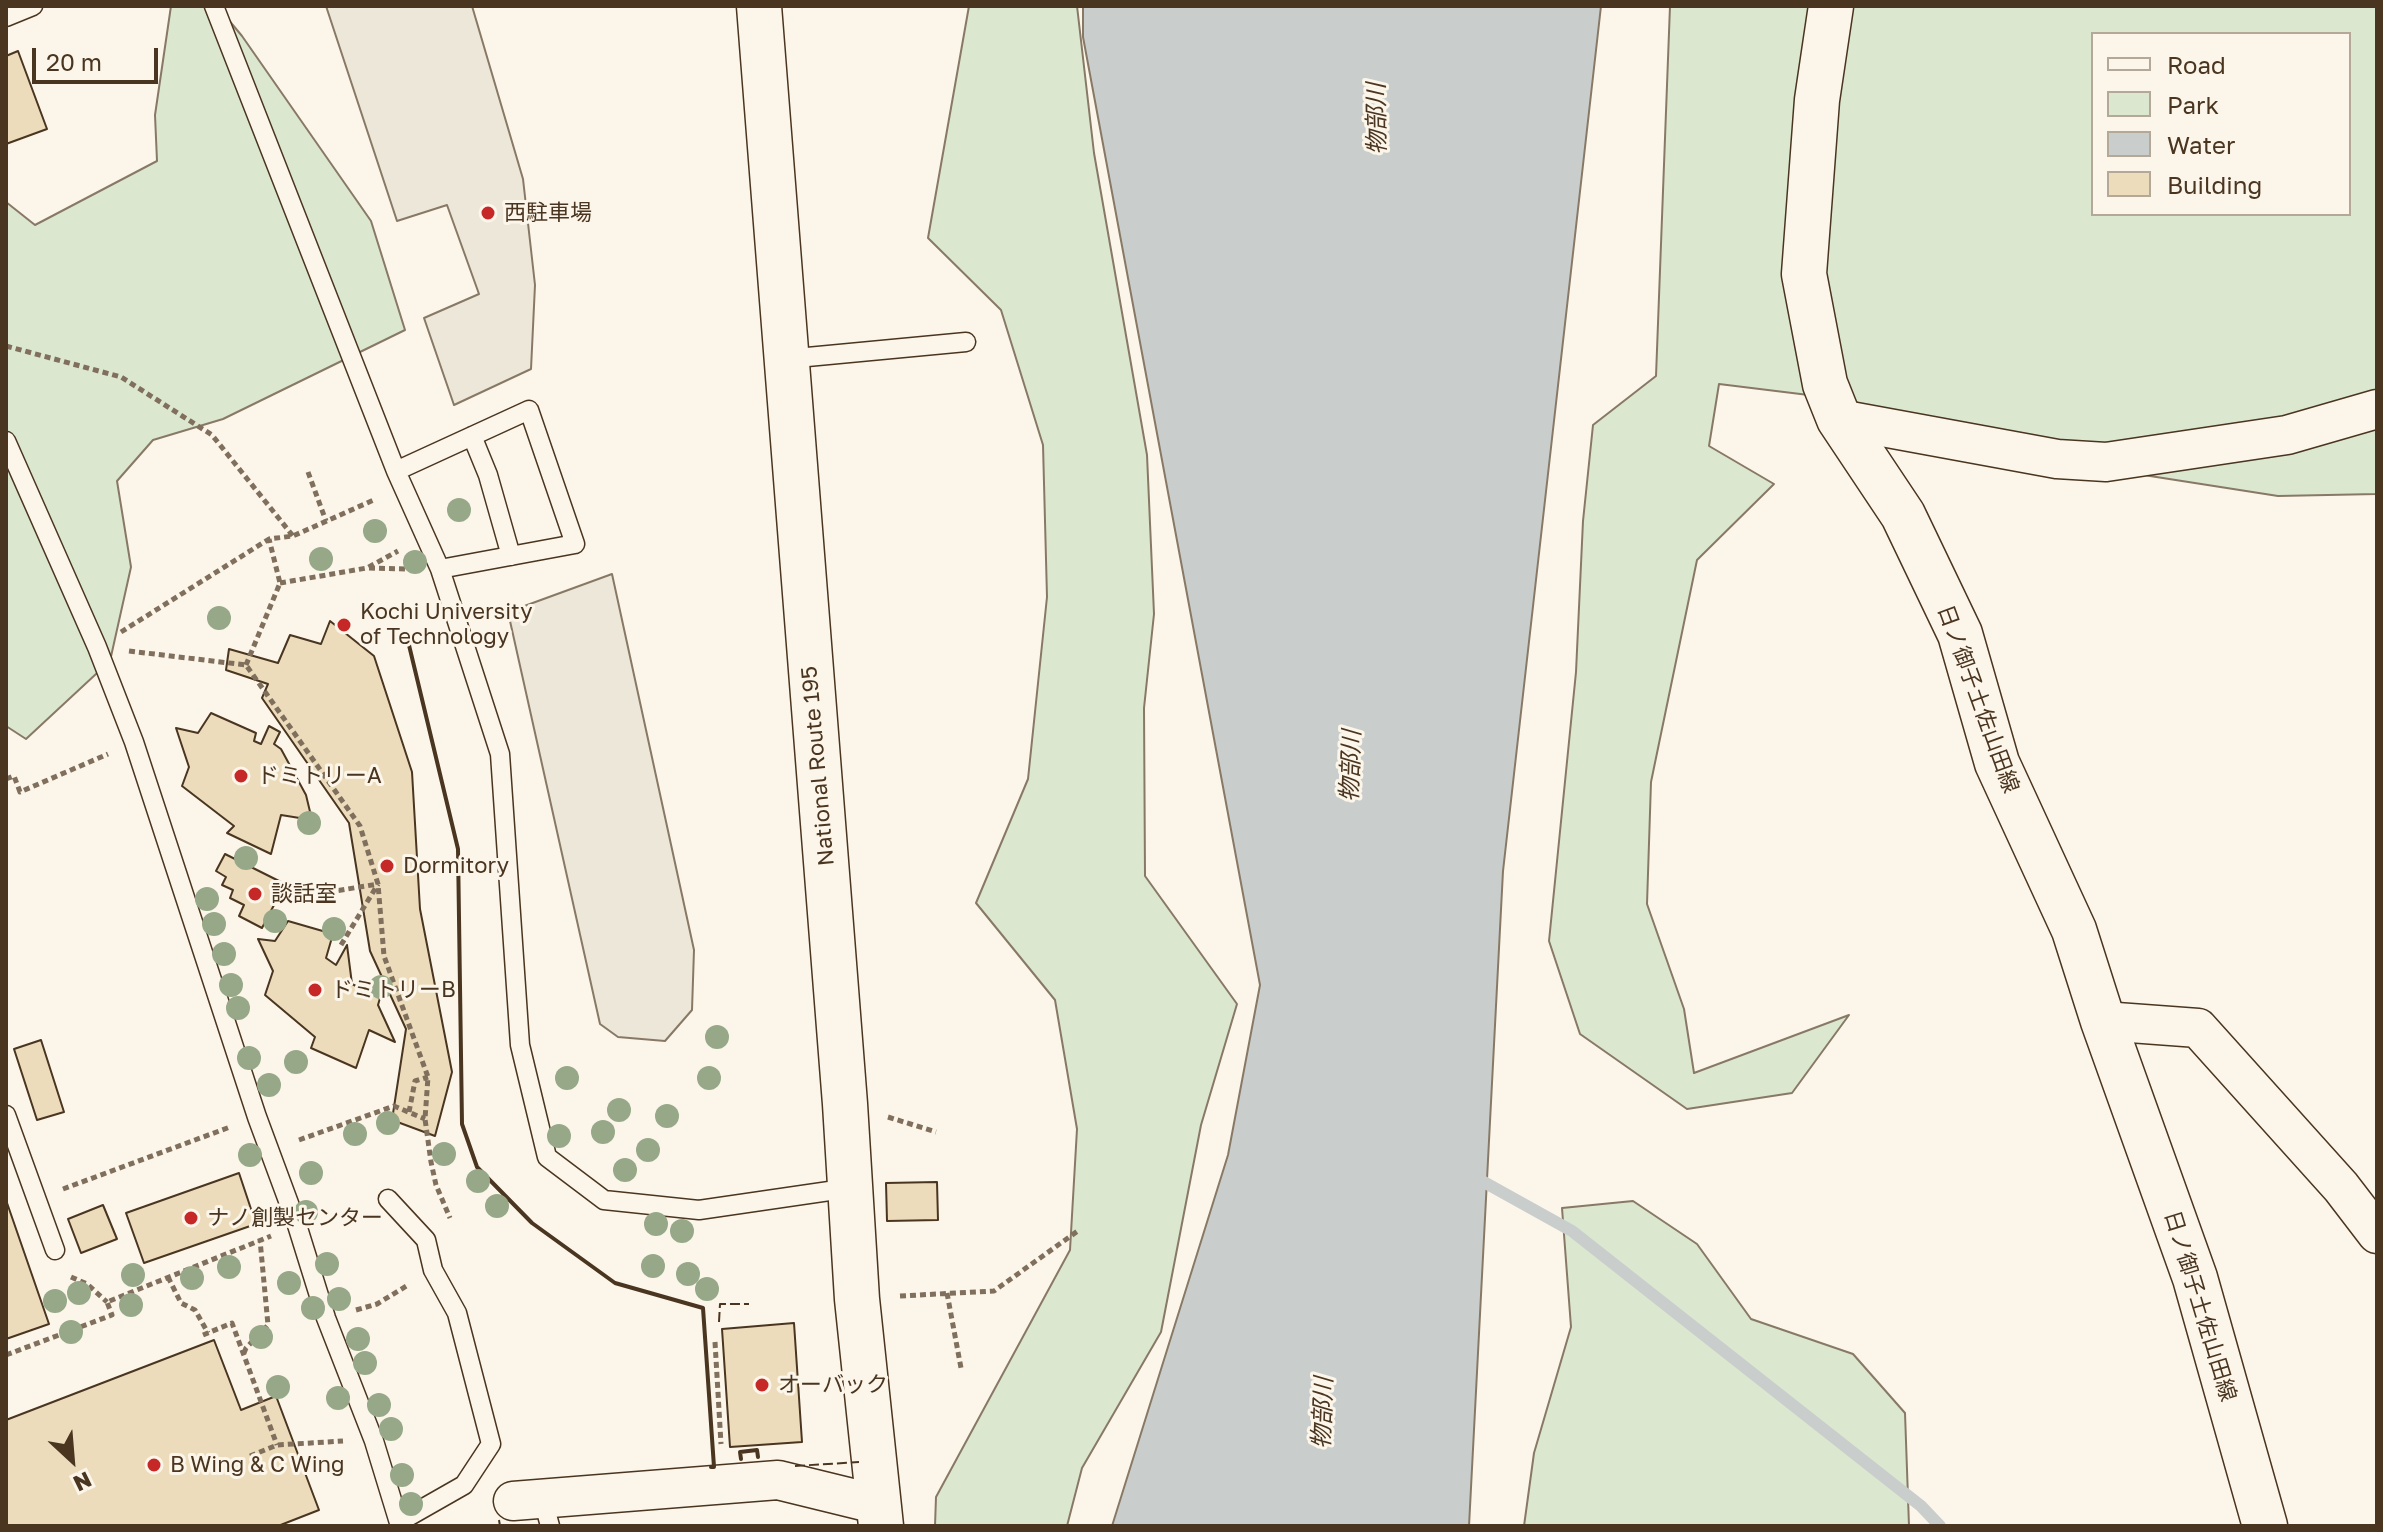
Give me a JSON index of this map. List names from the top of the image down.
{
  "streets": {
    "main road": ["日ノ御子土佐山田線", "National Route 195"]
  },
  "water": ["物部川"],
  "places": [
    "西駐車場",
    "Kochi University of Technology",
    "ドミトリーA",
    "Dormitory",
    "談話室",
    "ドミトリーB",
    "ナノ創製センター",
    "オーバック",
    "B Wing & C Wing"
  ],
  "legend": [
    "Road",
    "Park",
    "Water",
    "Building"
  ],
  "scale_bar": "20 m",
  "north": "bottom right"
}
